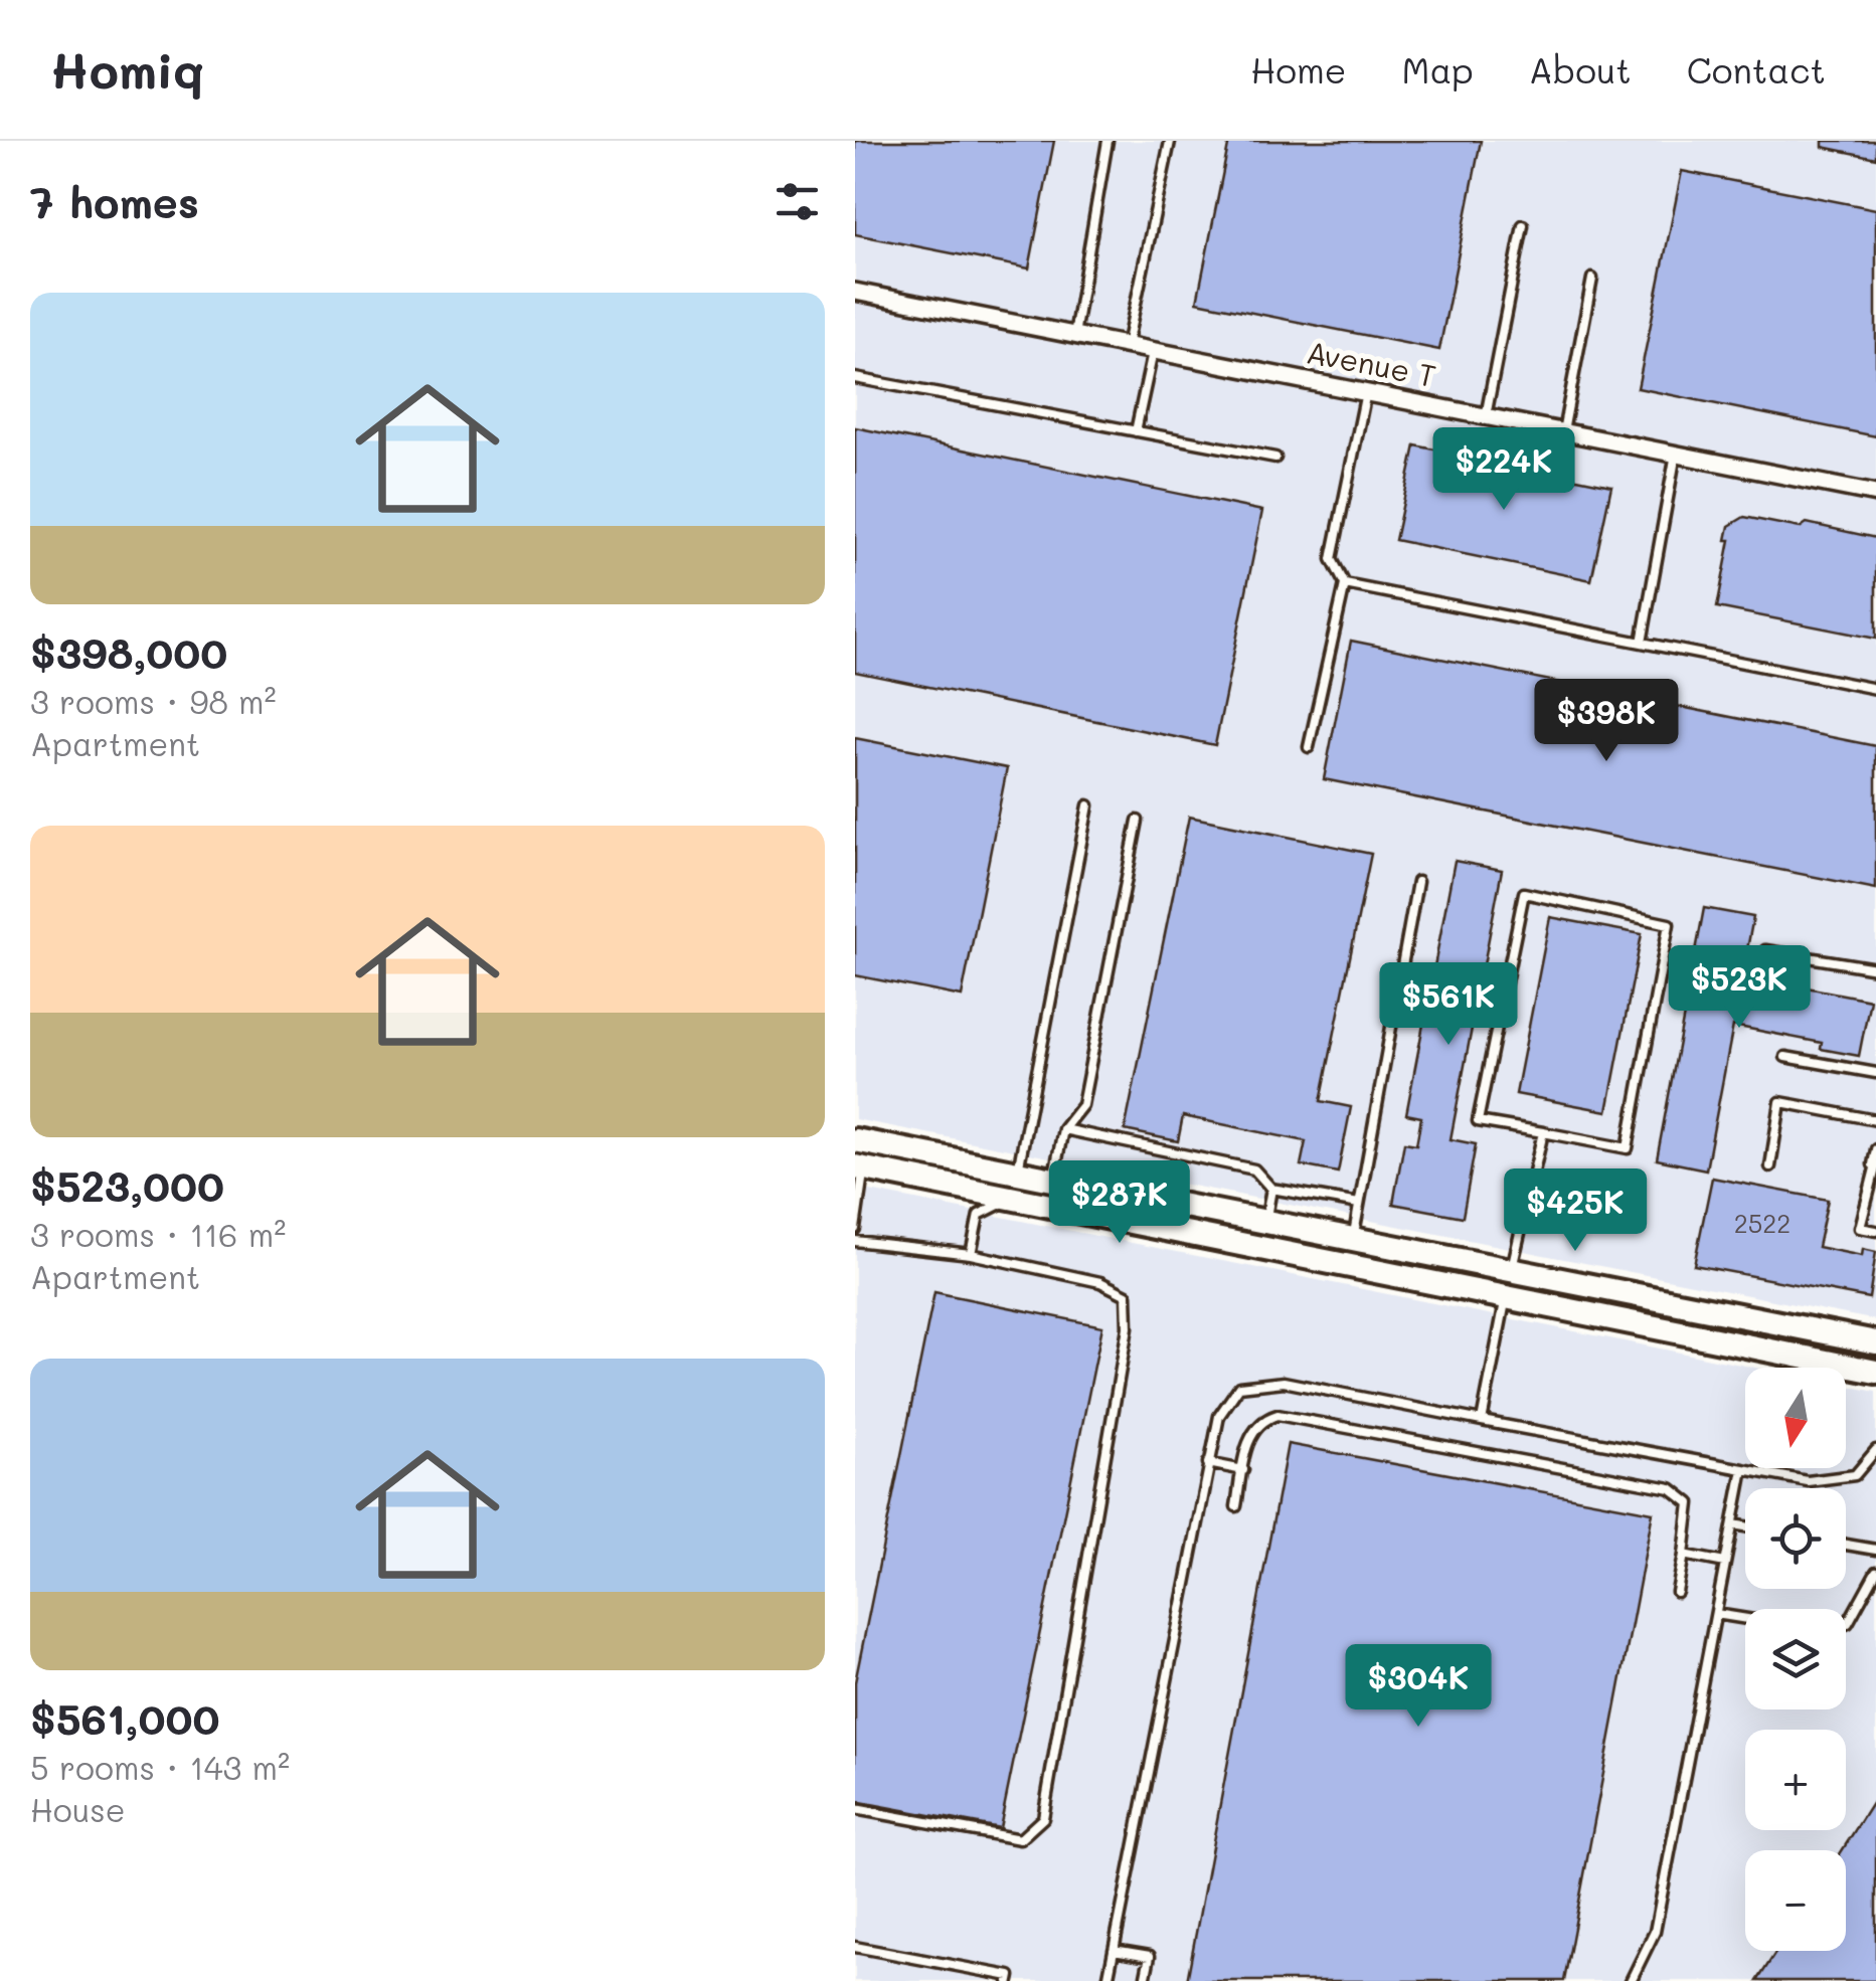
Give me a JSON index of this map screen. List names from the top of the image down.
{
  "streets": {
    "street": ["Avenue T"]
  },
  "house_numbers": ["2522"],
  "north": "bottom",
  "page": {
    "header": "Homiq",
    "nav": [
      "Home",
      "Map",
      "About",
      "Contact"
    ],
    "heading": "7 homes",
    "list": [
      {
        "name": "$398,000",
        "note": "3 rooms · 98 m² · Apartment"
      },
      {
        "name": "$523,000",
        "note": "3 rooms · 116 m² · Apartment"
      },
      {
        "name": "$561,000",
        "note": "5 rooms · 143 m² · House"
      }
    ],
    "price": [
      "$224K",
      "$398K",
      "$523K",
      "$561K",
      "$287K",
      "$425K",
      "$304K"
    ],
    "map_buttons": ["+", "−"]
  }
}
